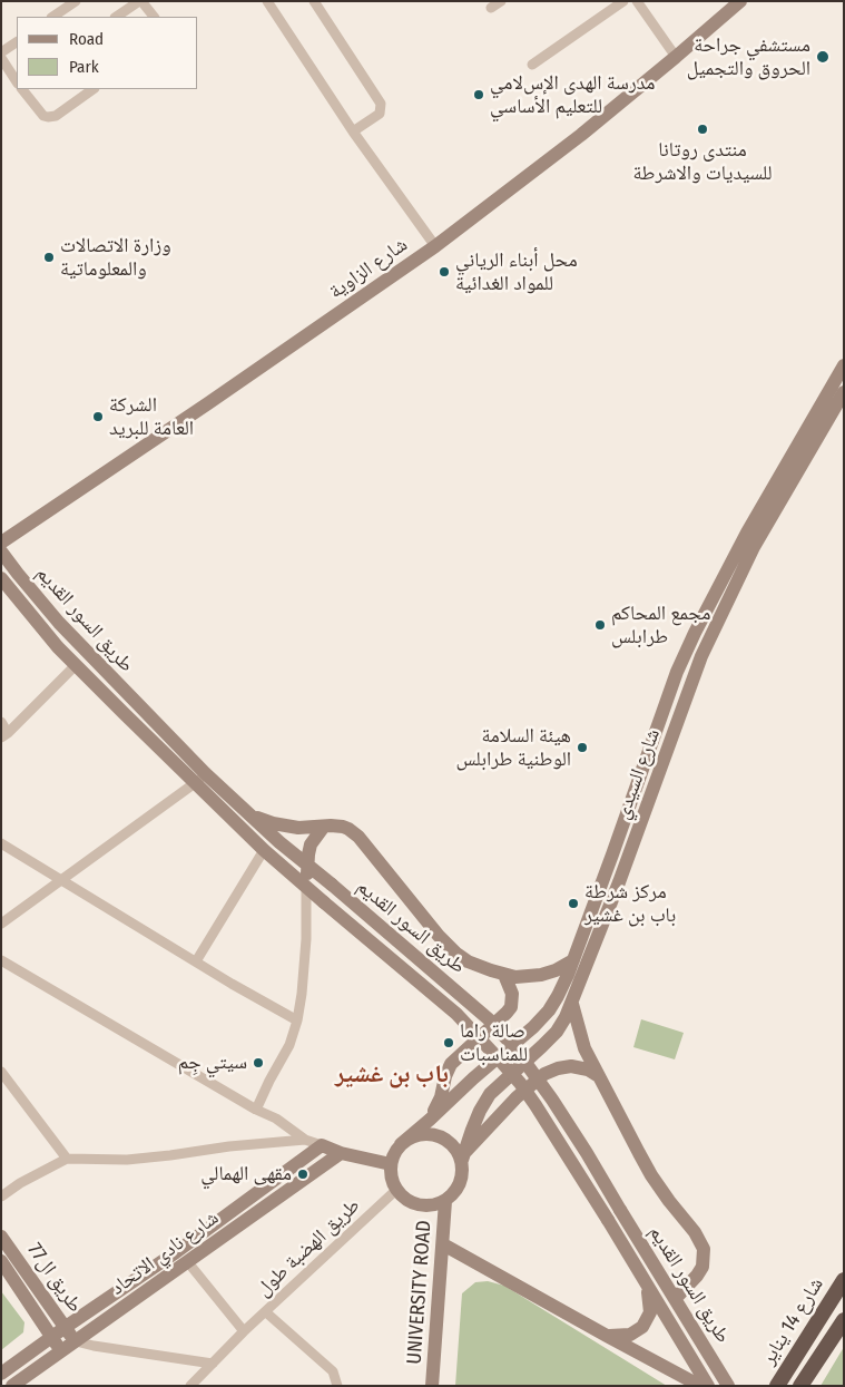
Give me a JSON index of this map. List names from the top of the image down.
{
  "streets": {
    "highway": ["شارع 14 يناير"],
    "main road": [
      "شارع الزاوية",
      "طريق السور القديم",
      "شارع السيدي",
      "شارع نادي الاتحاد",
      "طريق ال77",
      "UNIVERSITY ROAD"
    ],
    "street": ["طريق الهضبة طول"]
  },
  "crossings": [
    ["شارع السيدي", "طريق الهضبة طول"],
    ["شارع السيدي", "UNIVERSITY ROAD"],
    ["طريق الهضبة طول", "UNIVERSITY ROAD"],
    ["شارع نادي الاتحاد", "طريق ال77"]
  ],
  "districts": ["باب بن غشير"],
  "places": [
    "مستشفي جراحة الحروق والتجميل",
    "مدرسة الهدى الإسﻻمي للتعليم الأساسي",
    "منتدى روتانا للسيديات والاشرطة",
    "وزارة الاتصالات والمعلوماتية",
    "محل أبناء الرياني للمواد الغدائية",
    "الشركة العامة للبريد",
    "مجمع المحاكم طرابلس",
    "هيئة السلامة الوطنية طرابلس",
    "مركز شرطة باب بن غشير",
    "صالة راما للمناسبات",
    "سيتي جِم",
    "مقهى الهمالي"
  ],
  "legend": ["Road", "Park"]
}
